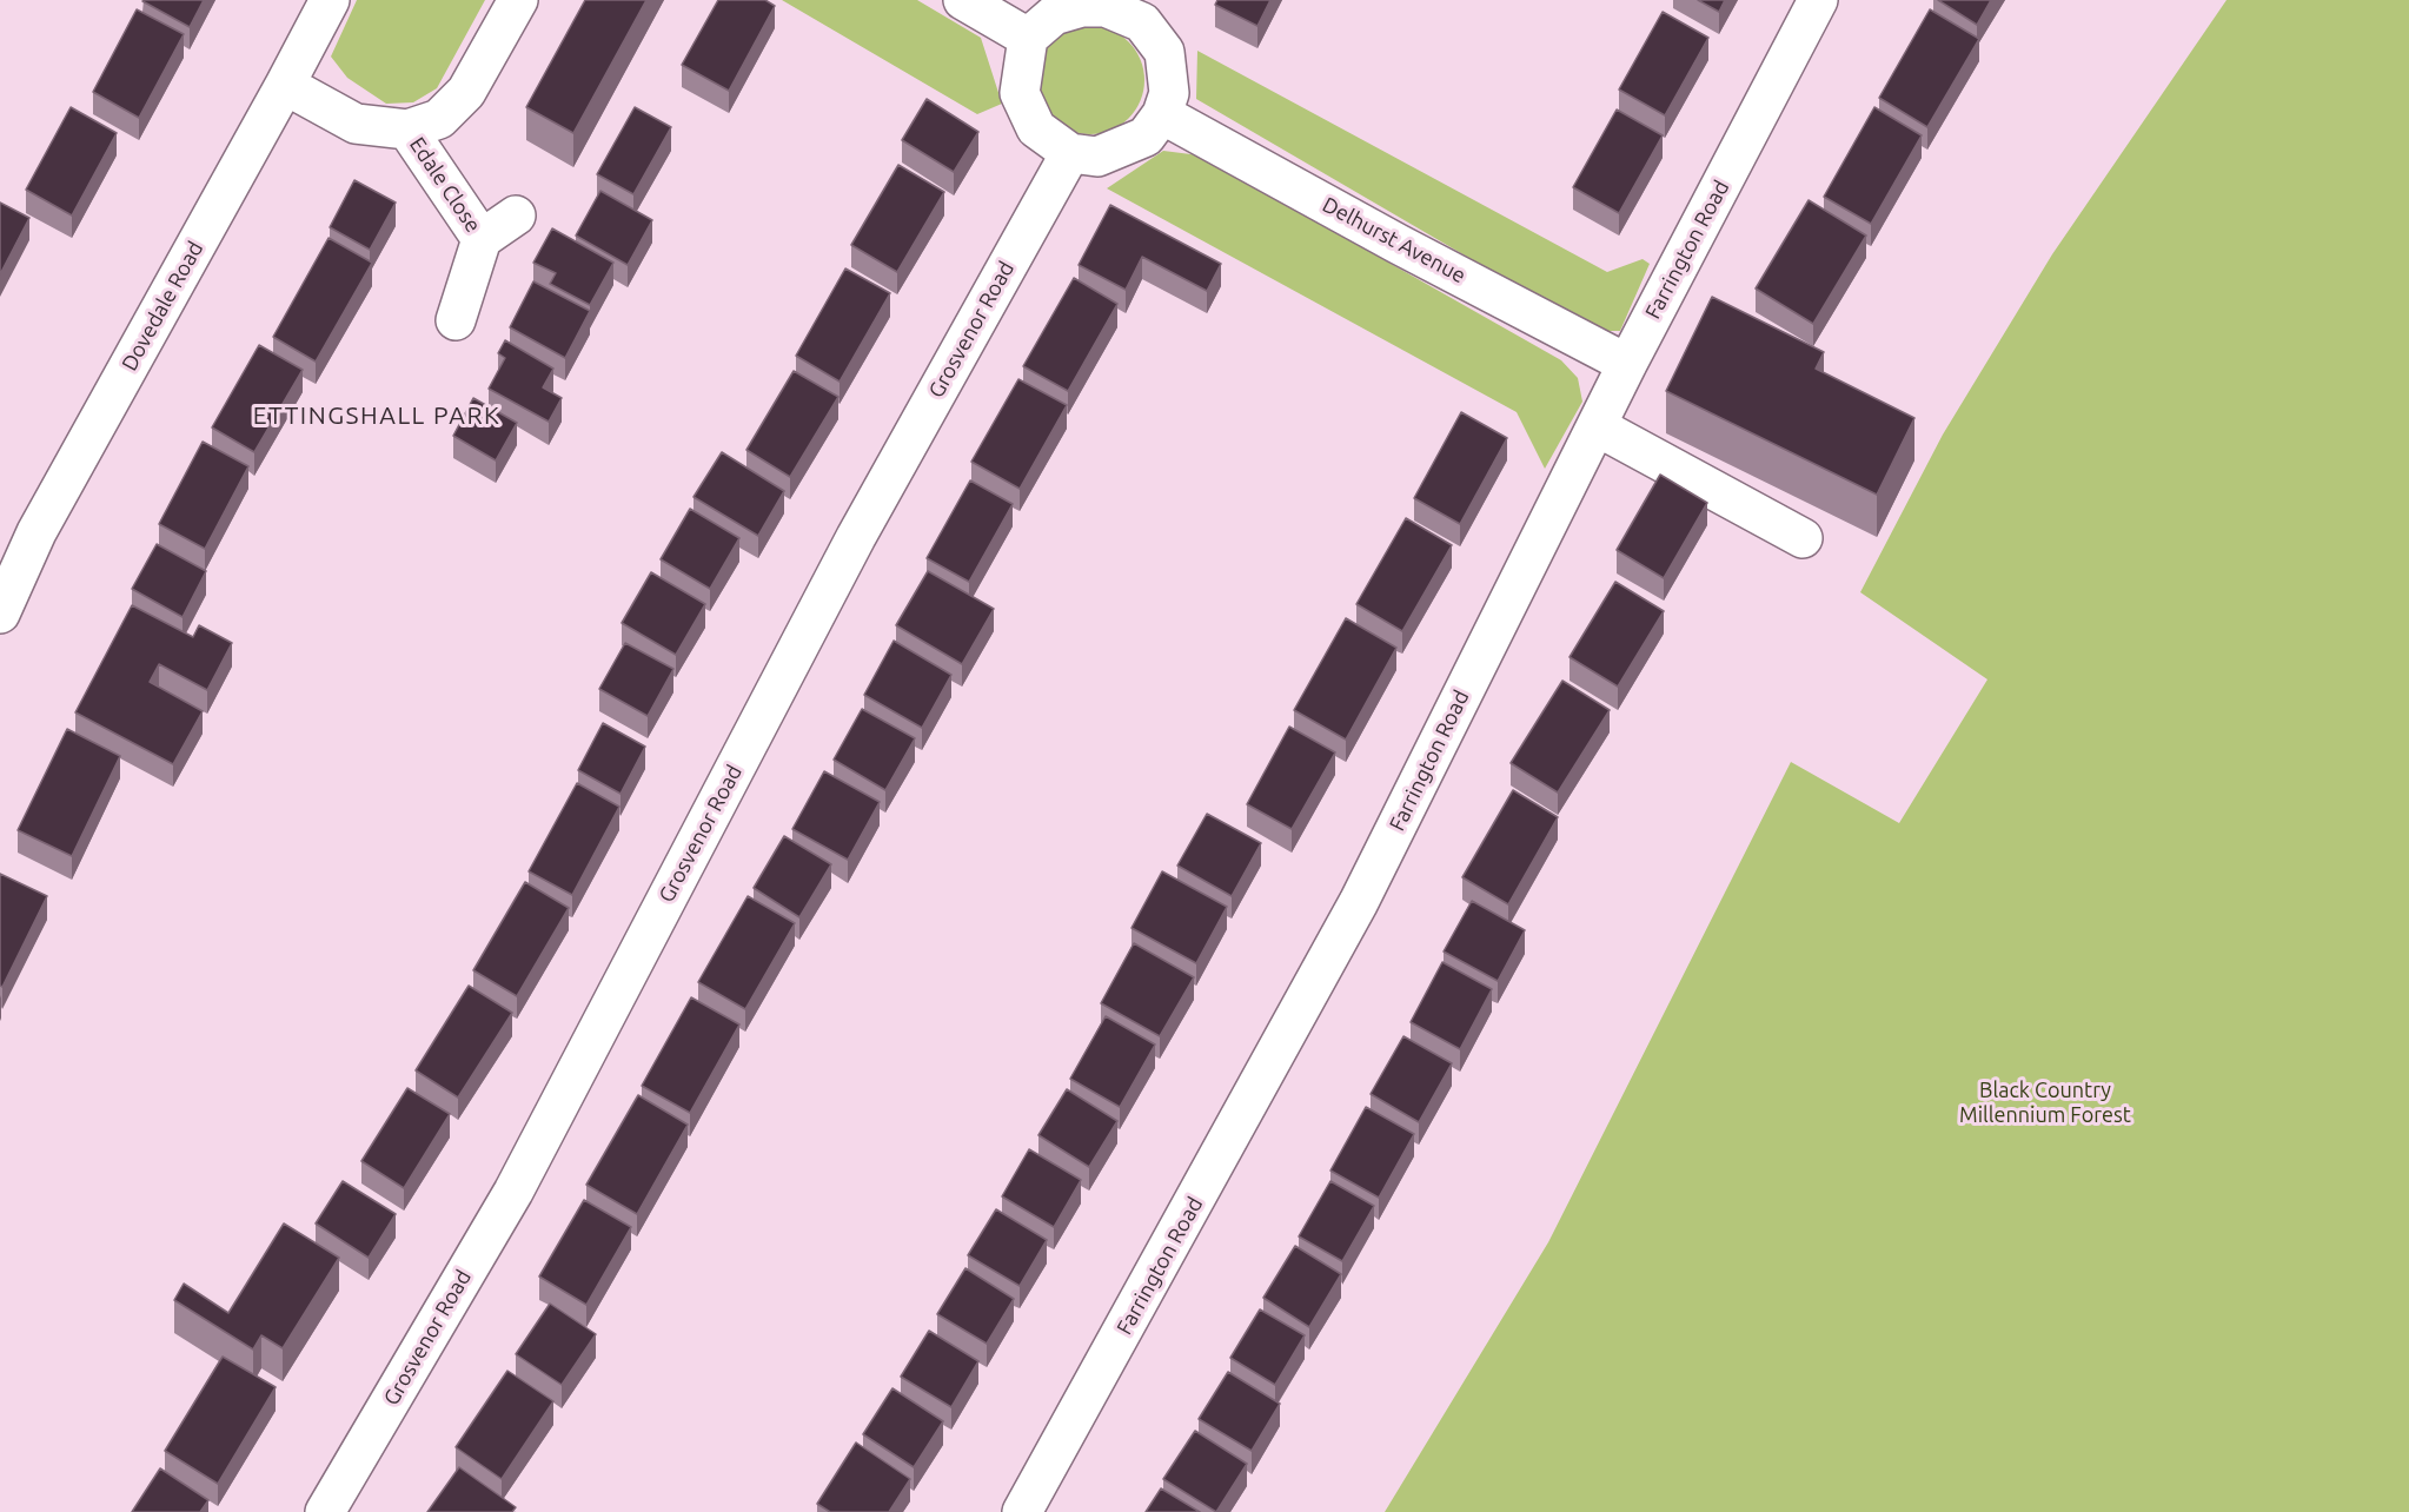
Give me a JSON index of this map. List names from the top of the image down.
{
  "streets": {
    "street": [
      "Edale Close",
      "Delhurst Avenue",
      "Farrington Road",
      "Dovedale Road",
      "Grosvenor Road"
    ]
  },
  "crossings": [
    ["Delhurst Avenue", "Farrington Road"],
    ["Delhurst Avenue", "Grosvenor Road"]
  ],
  "districts": ["ETTINGSHALL PARK"],
  "parks": ["Black Country Millennium Forest"]
}
